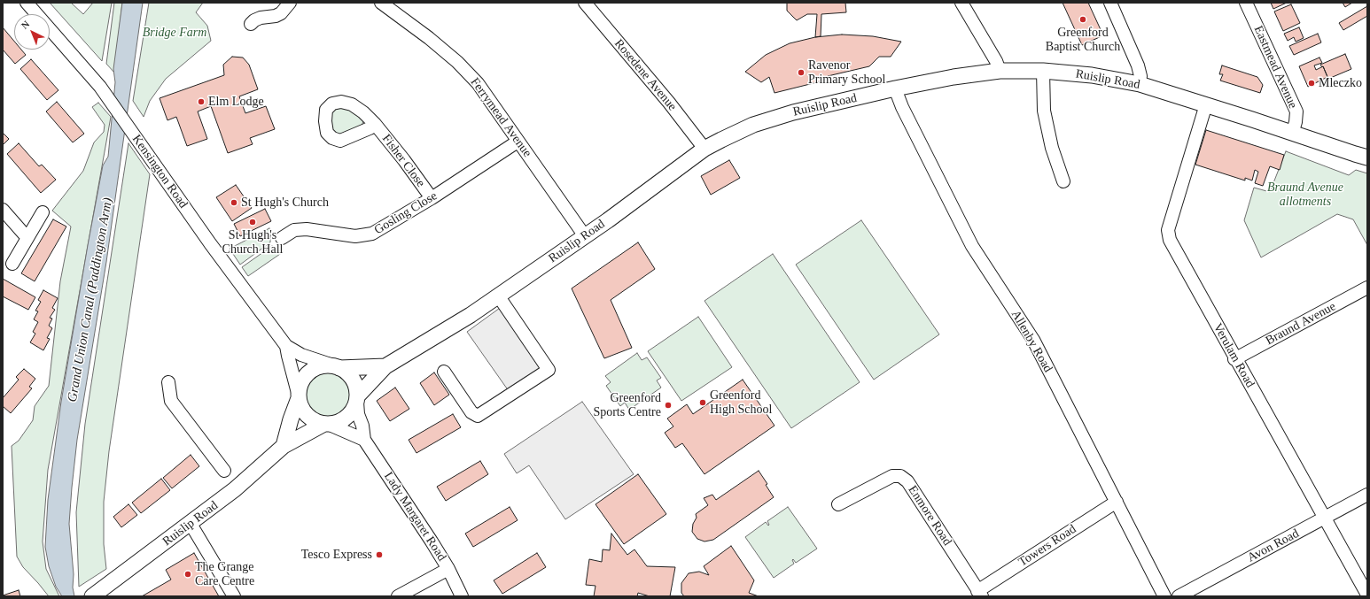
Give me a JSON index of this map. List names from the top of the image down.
{
  "streets": {
    "main road": ["Ruislip Road"],
    "street": [
      "Eastmead Avenue",
      "Rosedene Avenue",
      "Ferrymead Avenue",
      "Fisher Close",
      "Kensington Road",
      "Gosling Close",
      "Braund Avenue",
      "Allenby Road",
      "Verulam Road",
      "Enmore Road",
      "Lady Margaret Road",
      "Towers Road",
      "Avon Road"
    ]
  },
  "crossings": [
    ["Eastmead Avenue", "Ruislip Road"],
    ["Rosedene Avenue", "Ruislip Road"],
    ["Ruislip Road", "Ferrymead Avenue"],
    ["Ruislip Road", "Kensington Road"],
    ["Ruislip Road", "Allenby Road"],
    ["Ruislip Road", "Verulam Road"],
    ["Ruislip Road", "Lady Margaret Road"],
    ["Ferrymead Avenue", "Gosling Close"],
    ["Fisher Close", "Gosling Close"],
    ["Kensington Road", "Lady Margaret Road"],
    ["Braund Avenue", "Verulam Road"],
    ["Allenby Road", "Towers Road"],
    ["Verulam Road", "Avon Road"],
    ["Enmore Road", "Towers Road"]
  ],
  "water": ["Grand Union Canal (Paddington Arm)"],
  "parks": ["Bridge Farm", "Braund Avenue allotments"],
  "places": [
    "Greenford Baptist Church",
    "Ravenor Primary School",
    "Mleczko",
    "Elm Lodge",
    "St Hugh's Church",
    "St Hugh's Church Hall",
    "Greenford High School",
    "Greenford Sports Centre",
    "Tesco Express",
    "The Grange Care Centre"
  ],
  "north": "top left"
}
